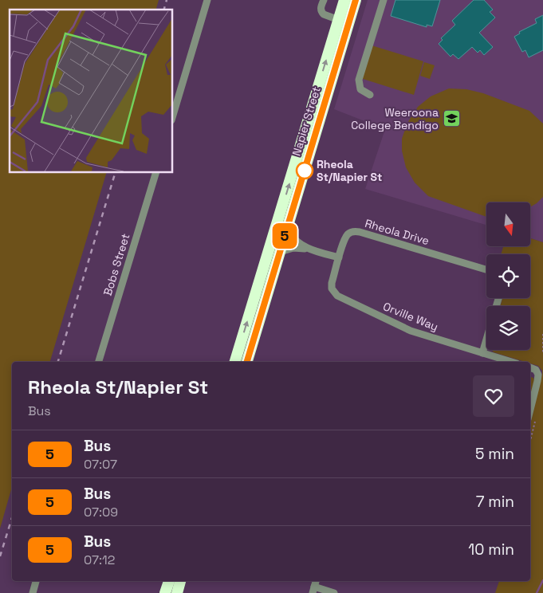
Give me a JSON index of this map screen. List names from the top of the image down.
{
  "streets": {
    "highway": ["Napier Street"],
    "street": ["Rheola Drive", "Bobs Street", "Orville Way"]
  },
  "crossings": [
    ["Rheola Drive", "Orville Way"]
  ],
  "places": {
    "school or university": ["Weeroona College Bendigo"],
    "other": ["Rheola St/Napier St"]
  },
  "lines": ["bus line 5"],
  "north": "bottom",
  "page": {
    "on_map": "5",
    "heading": ["Rheola St/Napier St", "Bus"],
    "list": [
      {
        "mark": "5",
        "name": "Bus",
        "note": "07:07",
        "value": "5 min"
      },
      {
        "mark": "5",
        "name": "Bus",
        "note": "07:09",
        "value": "7 min"
      },
      {
        "mark": "5",
        "name": "Bus",
        "note": "07:12",
        "value": "10 min"
      }
    ]
  }
}
